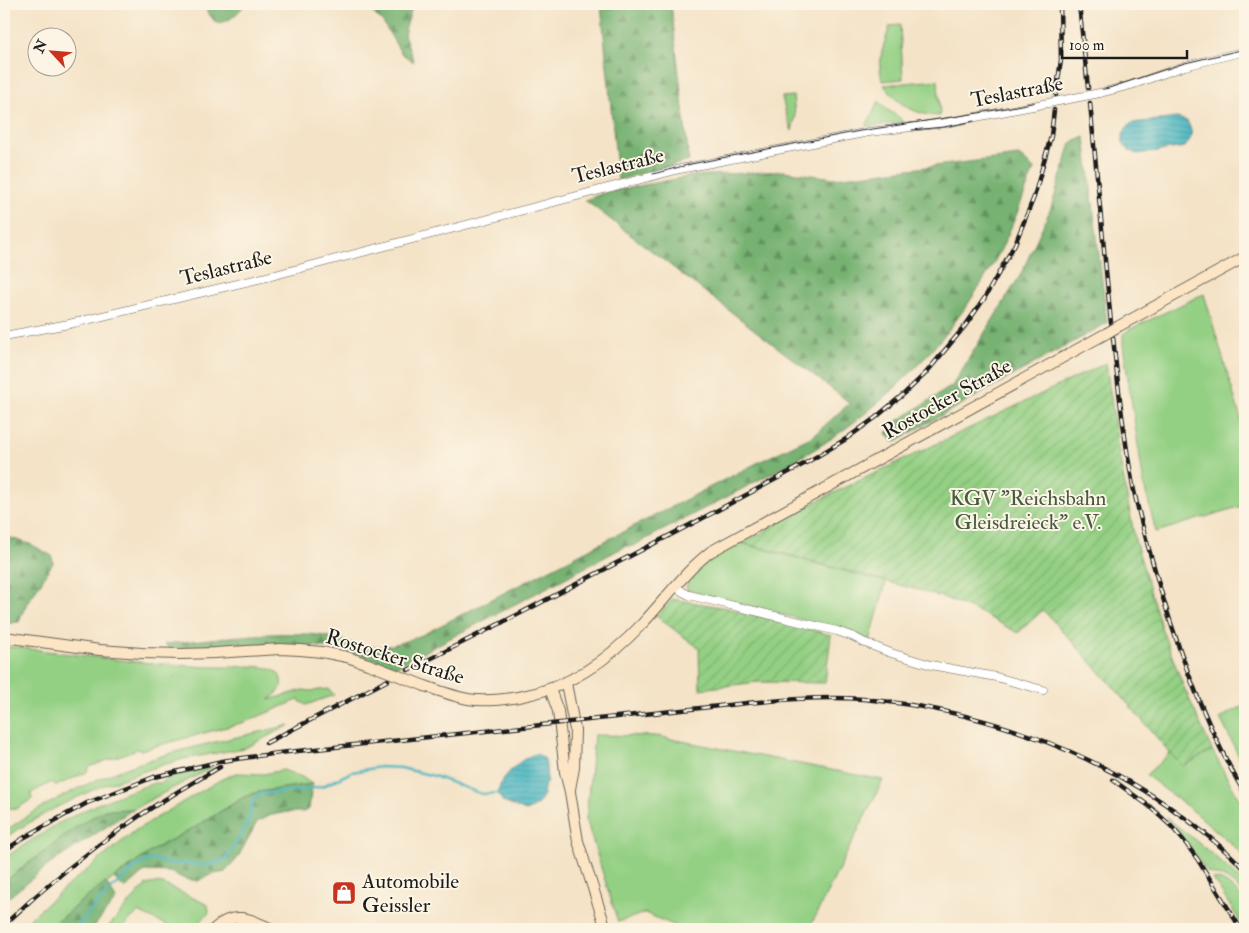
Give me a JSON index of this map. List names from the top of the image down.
{
  "streets": {
    "main road": ["Rostocker Straße"],
    "street": ["Teslastraße"]
  },
  "parks": ["KGV \"Reichsbahn Gleisdreieck\" e.V."],
  "places": {
    "shop": ["Automobile Geissler"]
  },
  "scale_bar": "100 m",
  "north": "top left"
}
